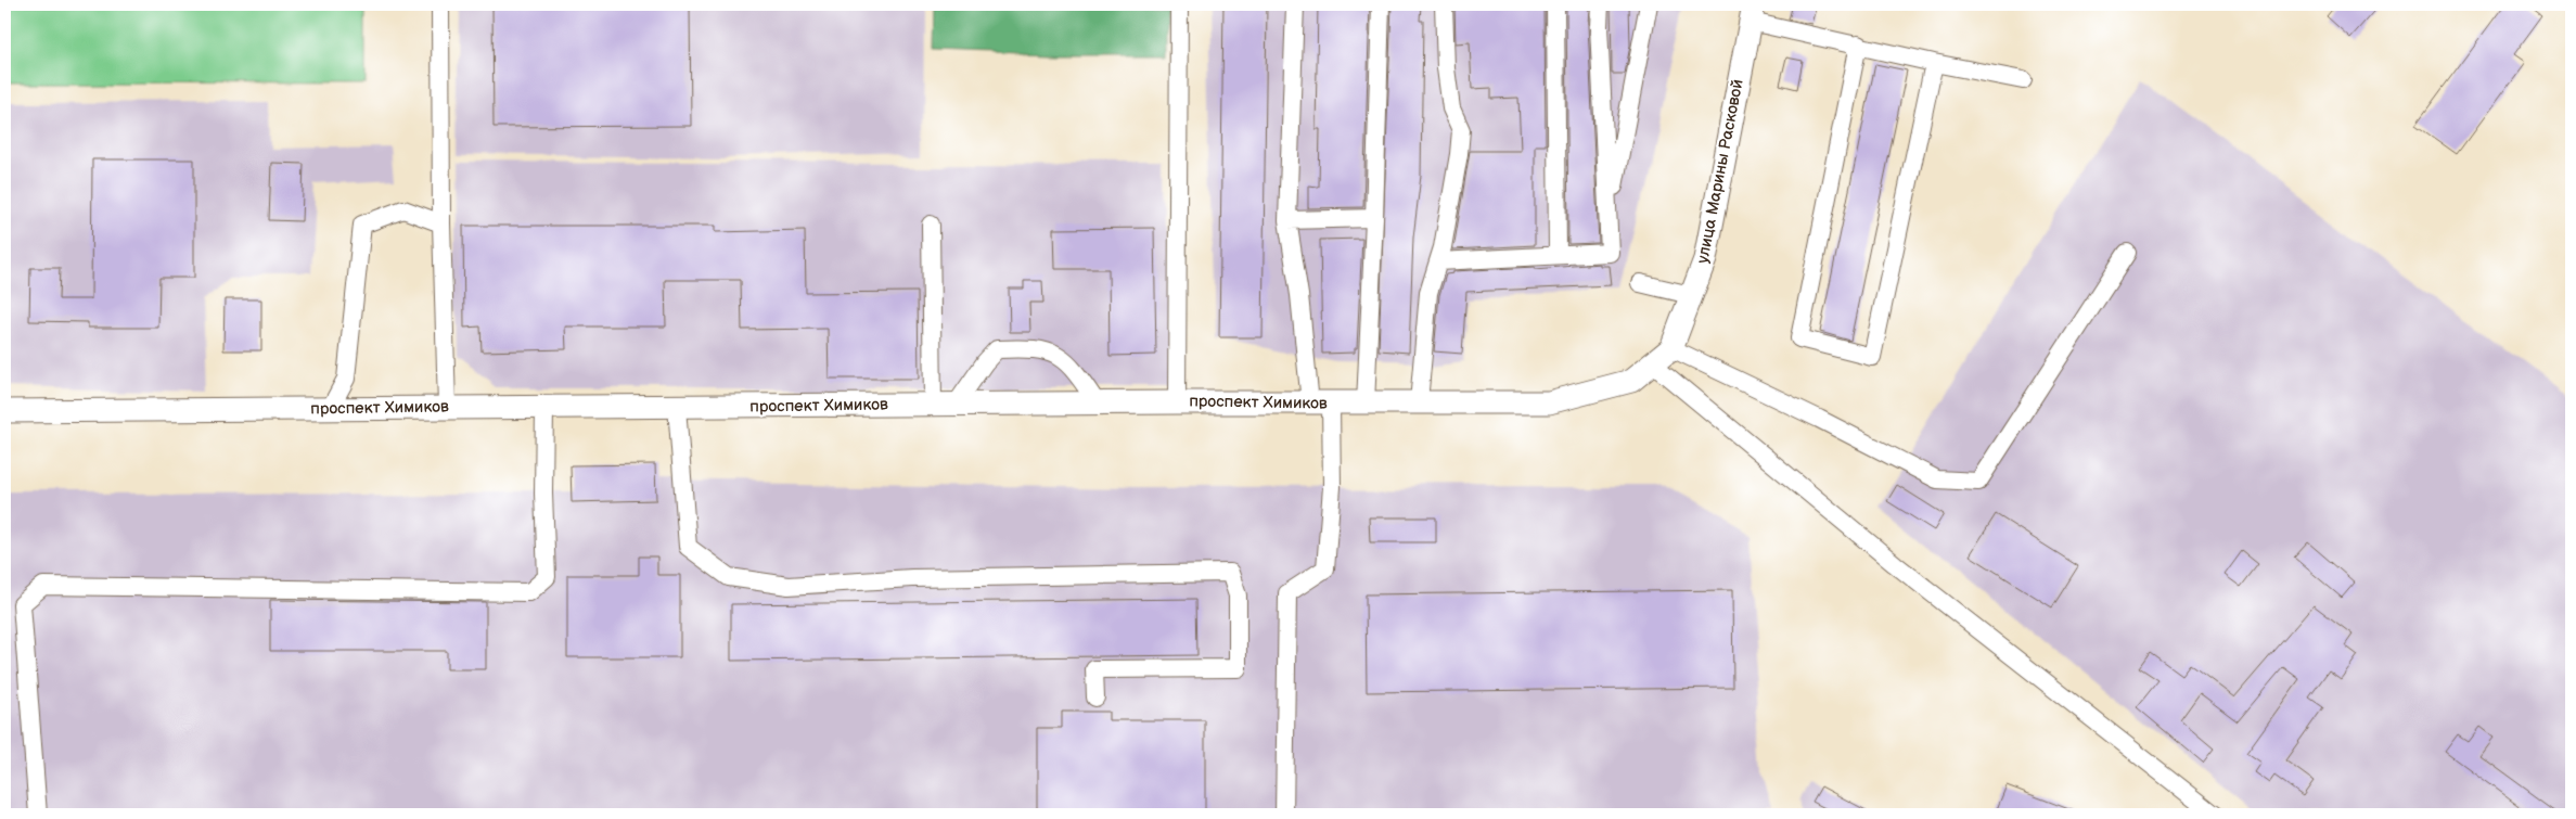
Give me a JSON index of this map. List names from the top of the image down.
{
  "streets": {
    "main road": ["улица Марины Расковой", "проспект Химиков"]
  }
}
